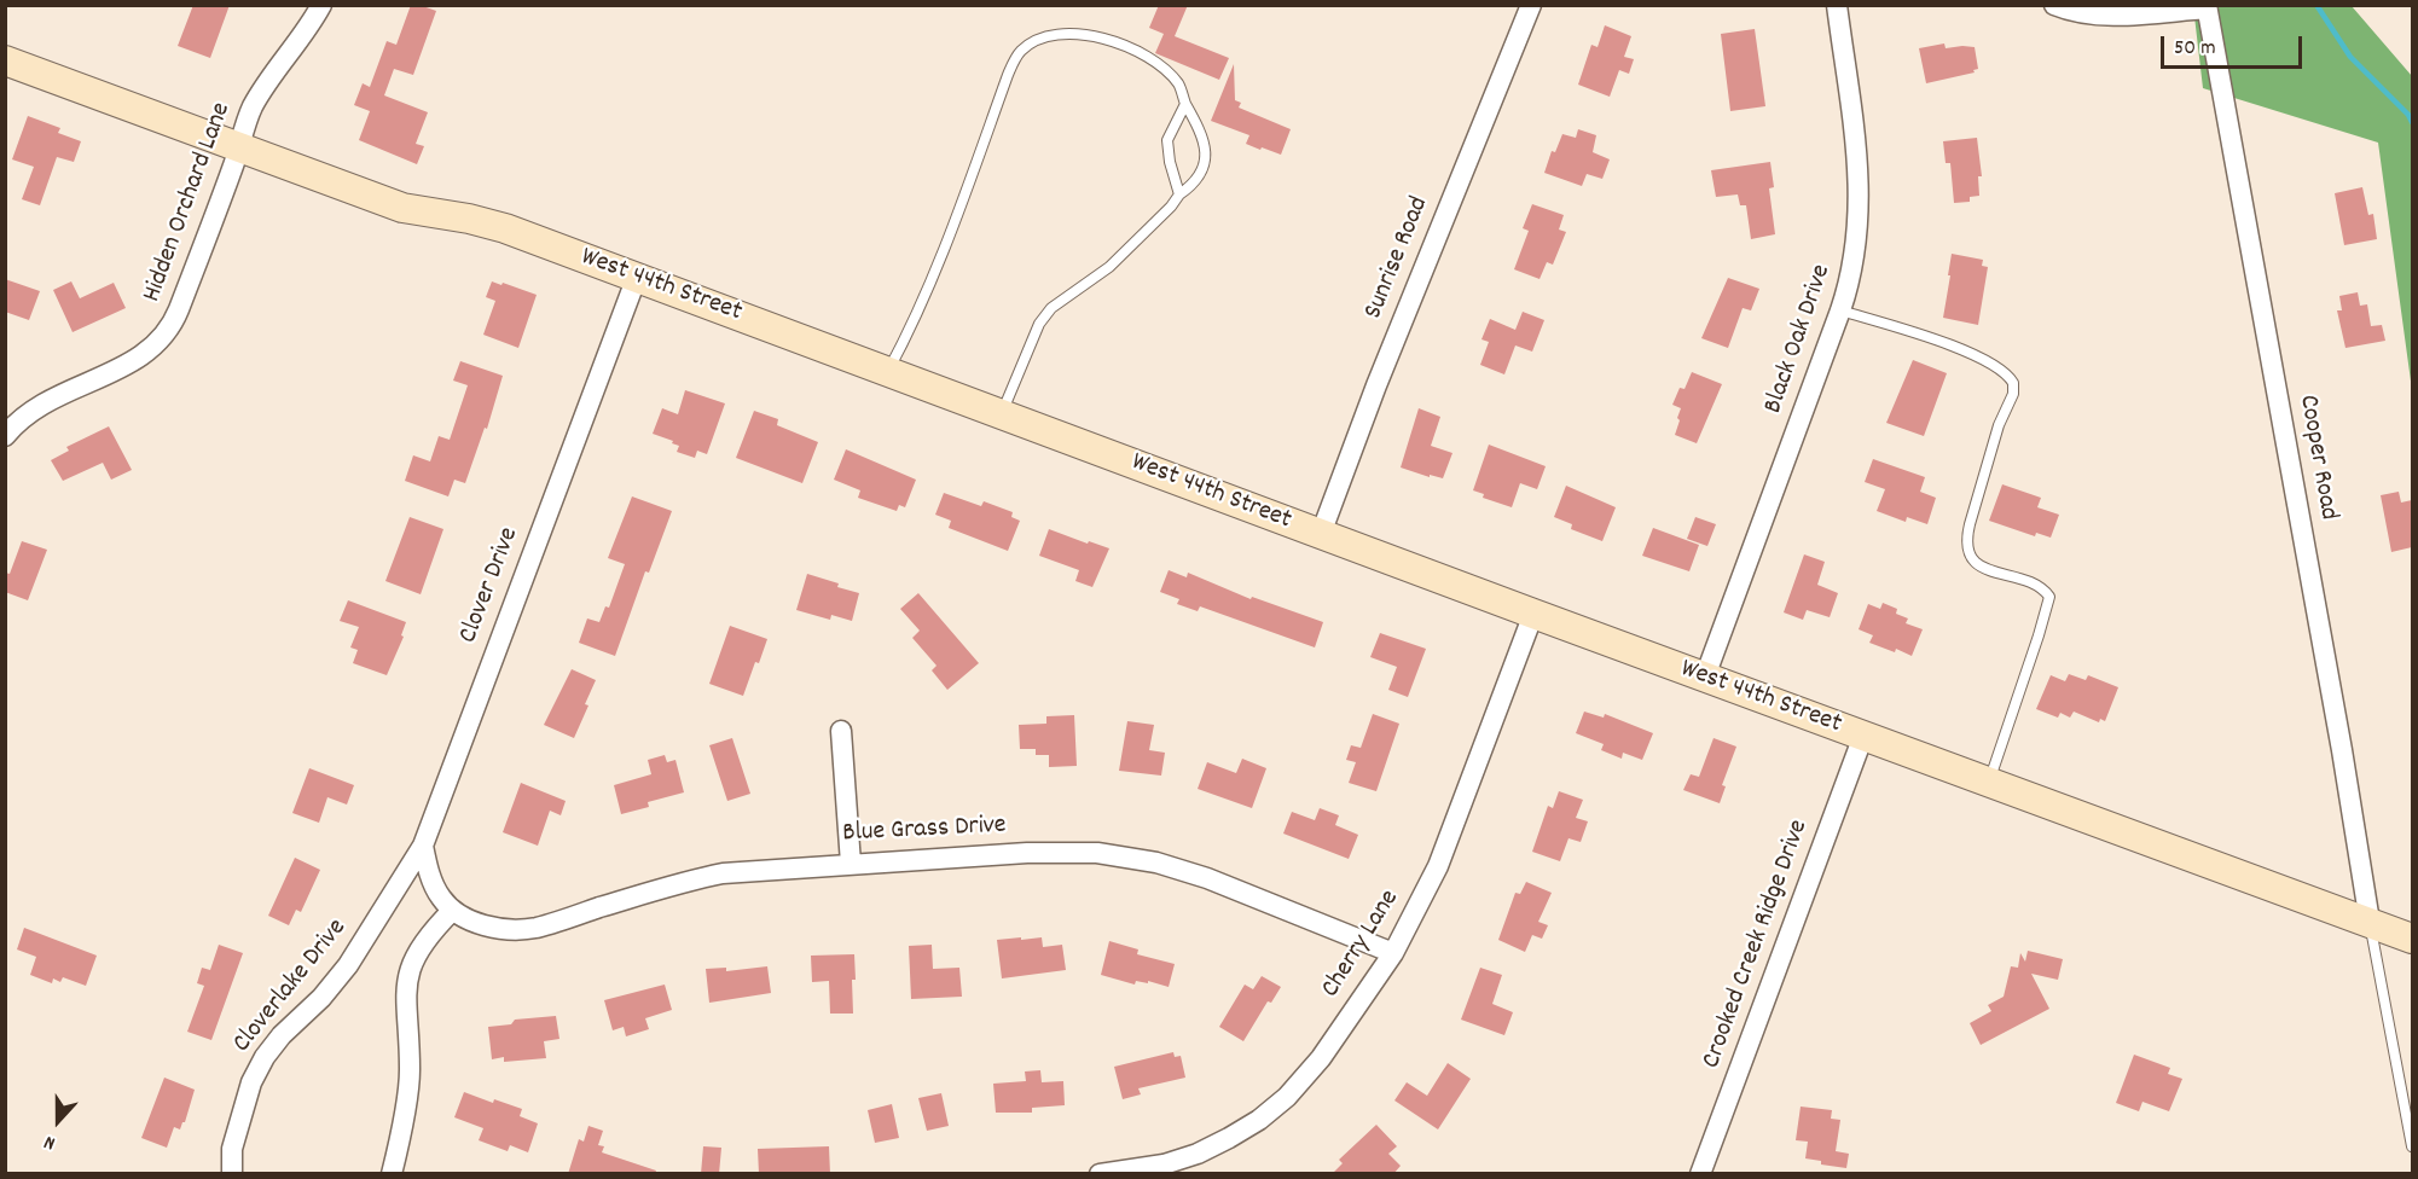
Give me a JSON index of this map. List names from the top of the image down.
{
  "streets": {
    "street": [
      "Hidden Orchard Lane",
      "Sunrise Road",
      "West 44th Street",
      "Black Oak Drive",
      "Cooper Road",
      "Clover Drive",
      "Blue Grass Drive",
      "Cherry Lane",
      "Crooked Creek Ridge Drive",
      "Cloverlake Drive"
    ]
  },
  "crossings": [
    ["Hidden Orchard Lane", "West 44th Street"],
    ["Sunrise Road", "West 44th Street"],
    ["West 44th Street", "Black Oak Drive"],
    ["West 44th Street", "Cooper Road"],
    ["West 44th Street", "Clover Drive"],
    ["West 44th Street", "Cherry Lane"],
    ["West 44th Street", "Crooked Creek Ridge Drive"],
    ["Clover Drive", "Cloverlake Drive"],
    ["Blue Grass Drive", "Cherry Lane"]
  ],
  "scale_bar": "50 m",
  "north": "bottom"
}
